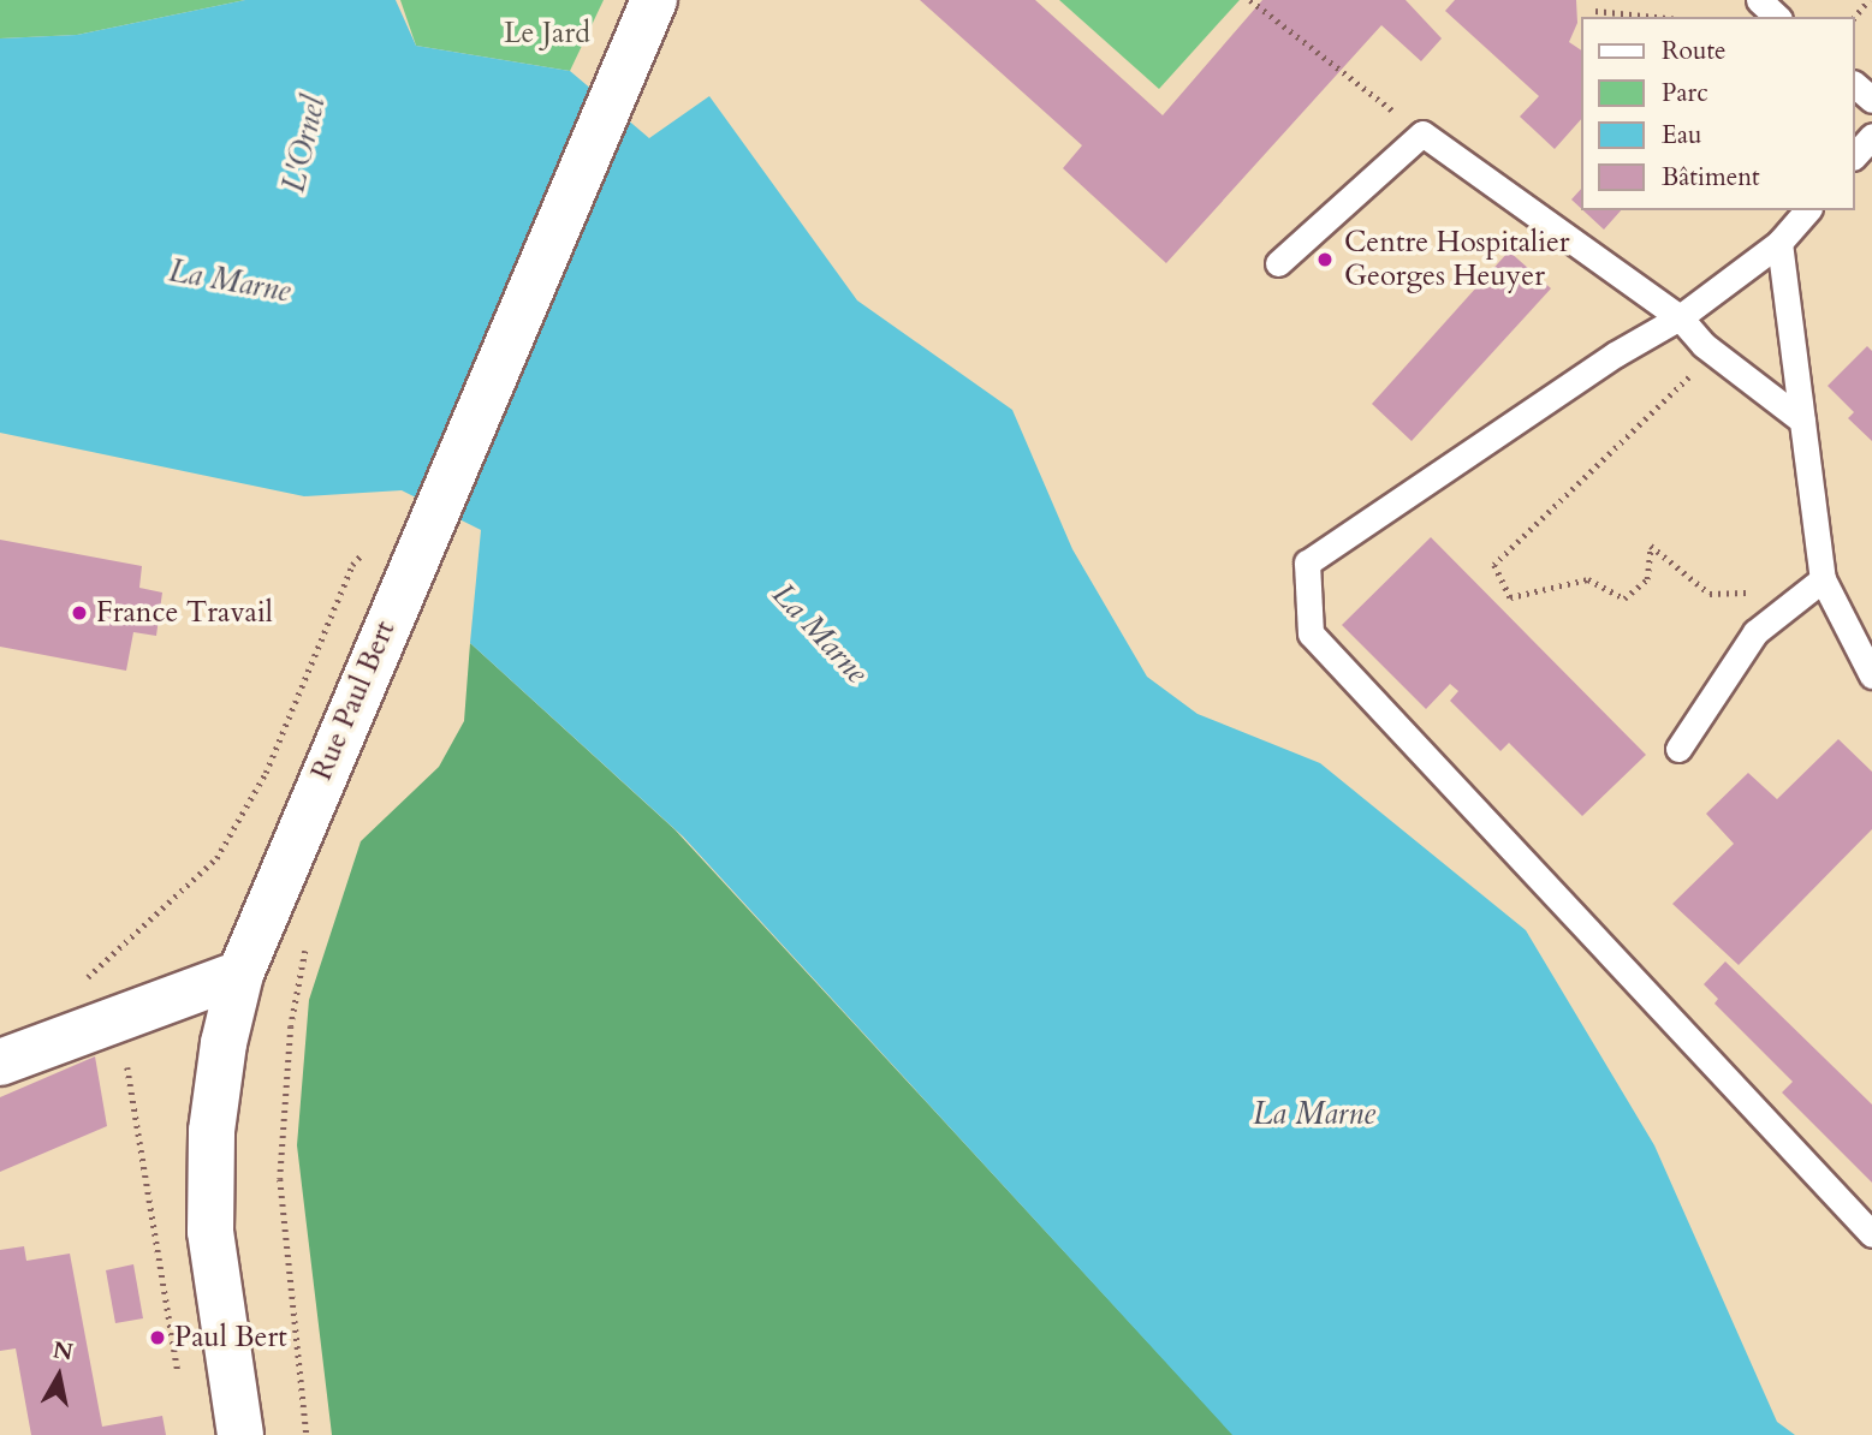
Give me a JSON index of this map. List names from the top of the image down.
{
  "streets": {
    "main road": ["Rue Paul Bert"]
  },
  "water": ["L'Ornel", "La Marne"],
  "parks": ["Le Jard"],
  "places": ["Centre Hospitalier Georges Heuyer", "France Travail", "Paul Bert"],
  "legend": [
    "Route",
    "Parc",
    "Eau",
    "Bâtiment"
  ],
  "north": "top"
}
